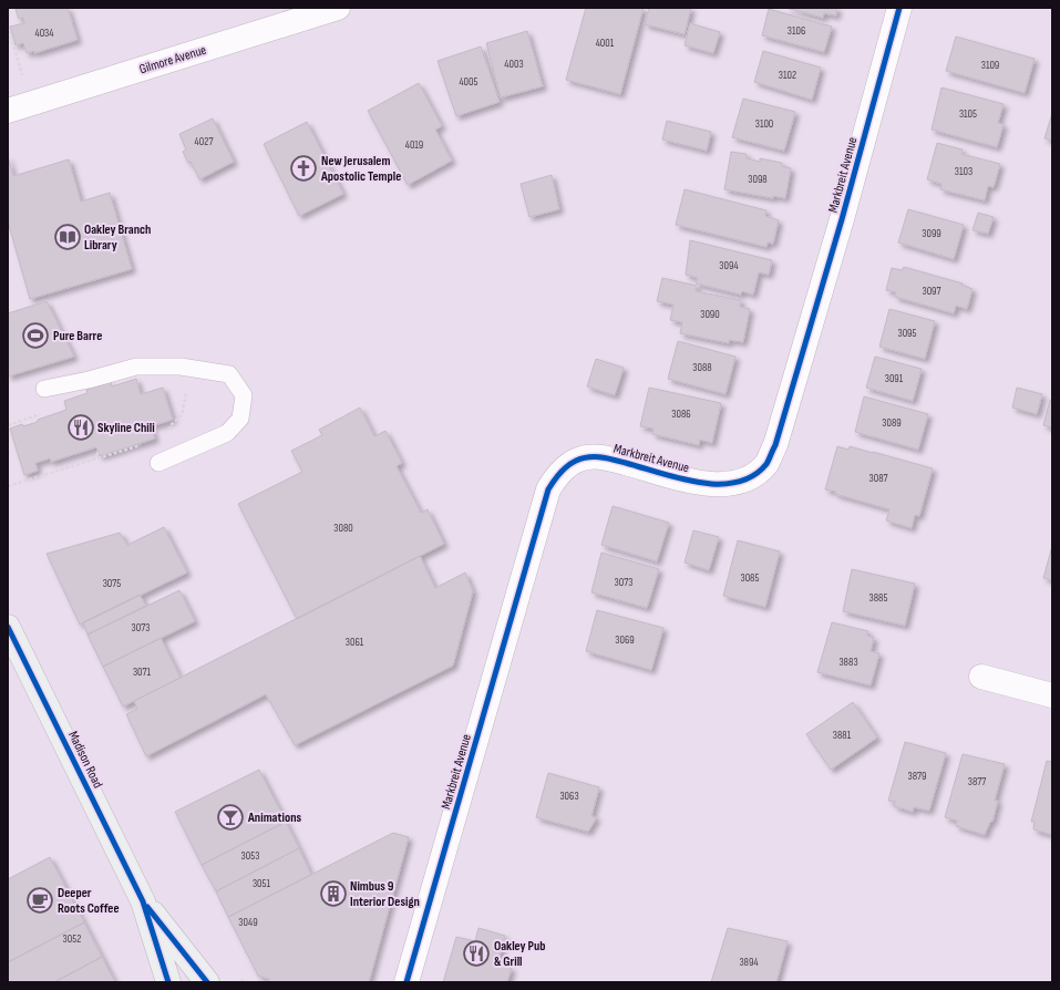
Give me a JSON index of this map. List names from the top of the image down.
{
  "streets": {
    "main road": ["Madison Road"],
    "street": ["Gilmore Avenue", "Markbreit Avenue"]
  },
  "places": {
    "church": ["New Jerusalem Apostolic Temple"],
    "library": ["Oakley Branch Library"],
    "sports": ["Pure Barre"],
    "restaurant": ["Skyline Chili", "Oakley Pub & Grill"],
    "bar": ["Animations"],
    "building": ["Nimbus 9 Interior Design"],
    "cafe": ["Deeper Roots Coffee"]
  },
  "house_numbers": [
    "3106",
    "4034",
    "4001",
    "4003",
    "3109",
    "3102",
    "4005",
    "3105",
    "3100",
    "4027",
    "4019",
    "3103",
    "3098",
    "3099",
    "3094",
    "3097",
    "3090",
    "3095",
    "3088",
    "3091",
    "3086",
    "3089",
    "3087",
    "3080",
    "3085",
    "3073",
    "3075",
    "3885",
    "3073",
    "3069",
    "3061",
    "3883",
    "3071",
    "3881",
    "3879",
    "3877",
    "3063",
    "3053",
    "3051",
    "3049",
    "3052",
    "3894"
  ]
}
